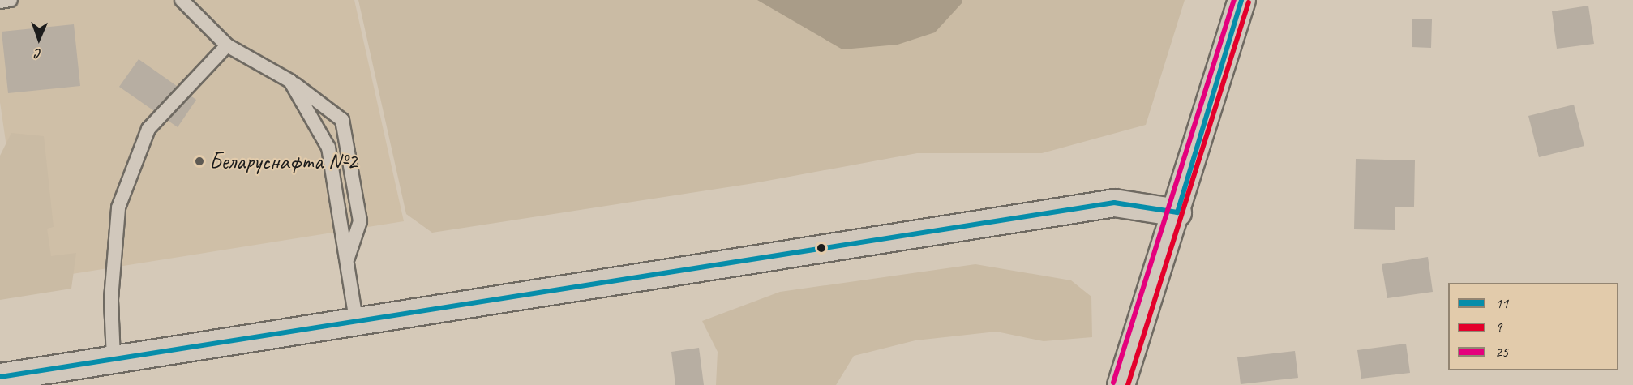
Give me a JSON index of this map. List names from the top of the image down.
{
  "places": ["Беларуснафта №2"],
  "lines": ["transit line 11", "transit line 25", "transit line 9"],
  "legend": ["11", "9", "25"],
  "north": "bottom"
}
